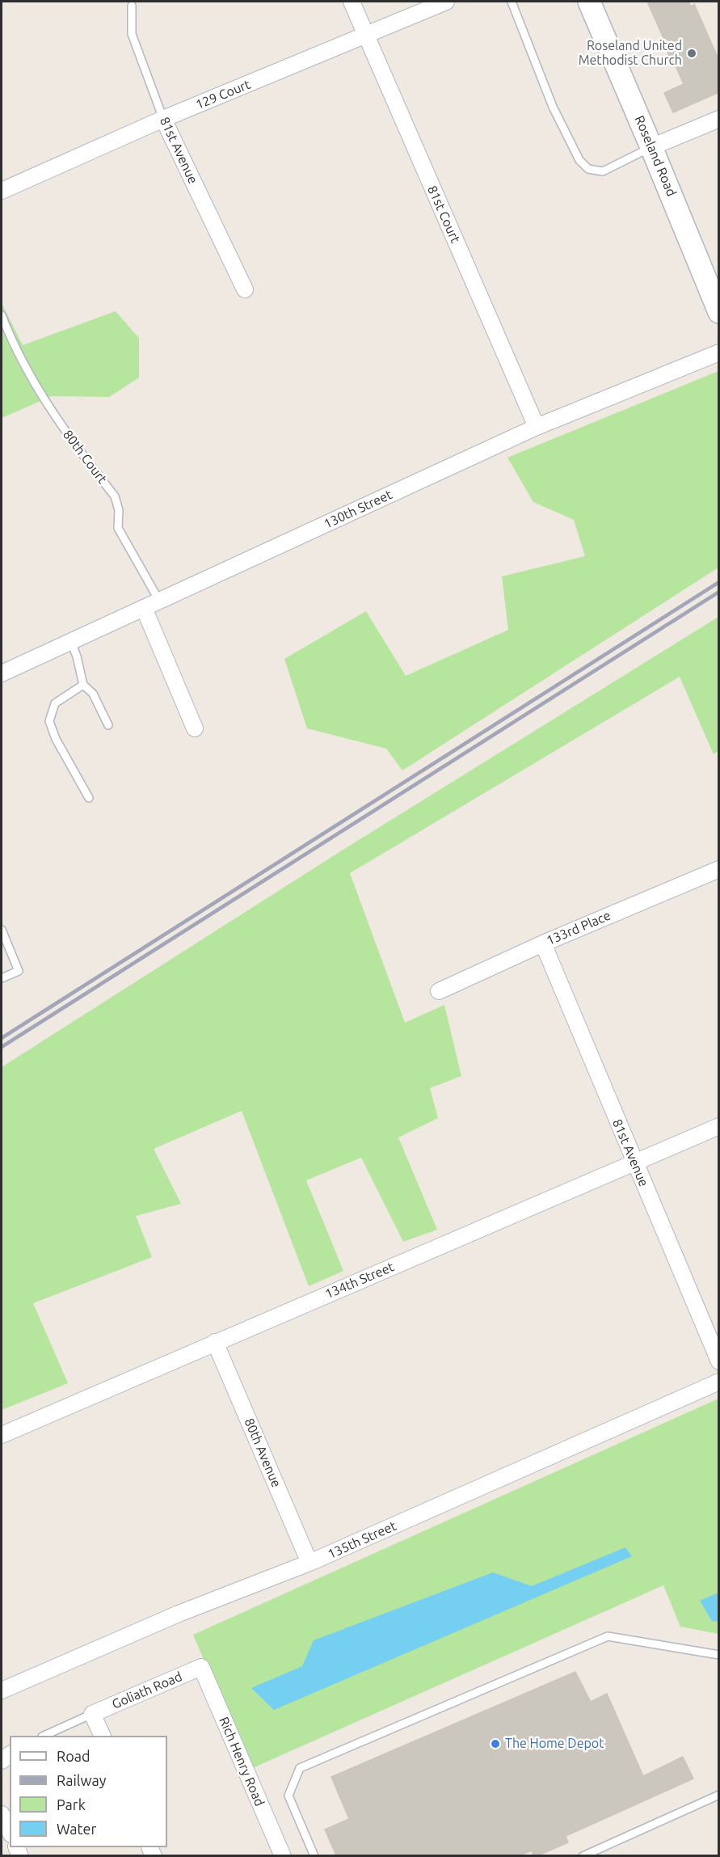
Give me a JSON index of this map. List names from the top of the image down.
{
  "streets": {
    "main road": ["Roseland Road"],
    "street": [
      "129 Court",
      "81st Avenue",
      "81st Court",
      "130th Street",
      "133rd Place",
      "134th Street",
      "80th Avenue",
      "135th Street",
      "Goliath Road",
      "Rich Henry Road"
    ],
    "lane": ["80th Court"]
  },
  "crossings": [
    ["129 Court", "81st Avenue"],
    ["129 Court", "81st Court"],
    ["81st Avenue", "133rd Place"],
    ["81st Avenue", "134th Street"],
    ["81st Court", "130th Street"],
    ["80th Court", "130th Street"],
    ["134th Street", "80th Avenue"],
    ["80th Avenue", "135th Street"],
    ["Goliath Road", "Rich Henry Road"]
  ],
  "places": ["Roseland United Methodist Church", "The Home Depot"],
  "legend": [
    "Road",
    "Railway",
    "Park",
    "Water"
  ]
}
